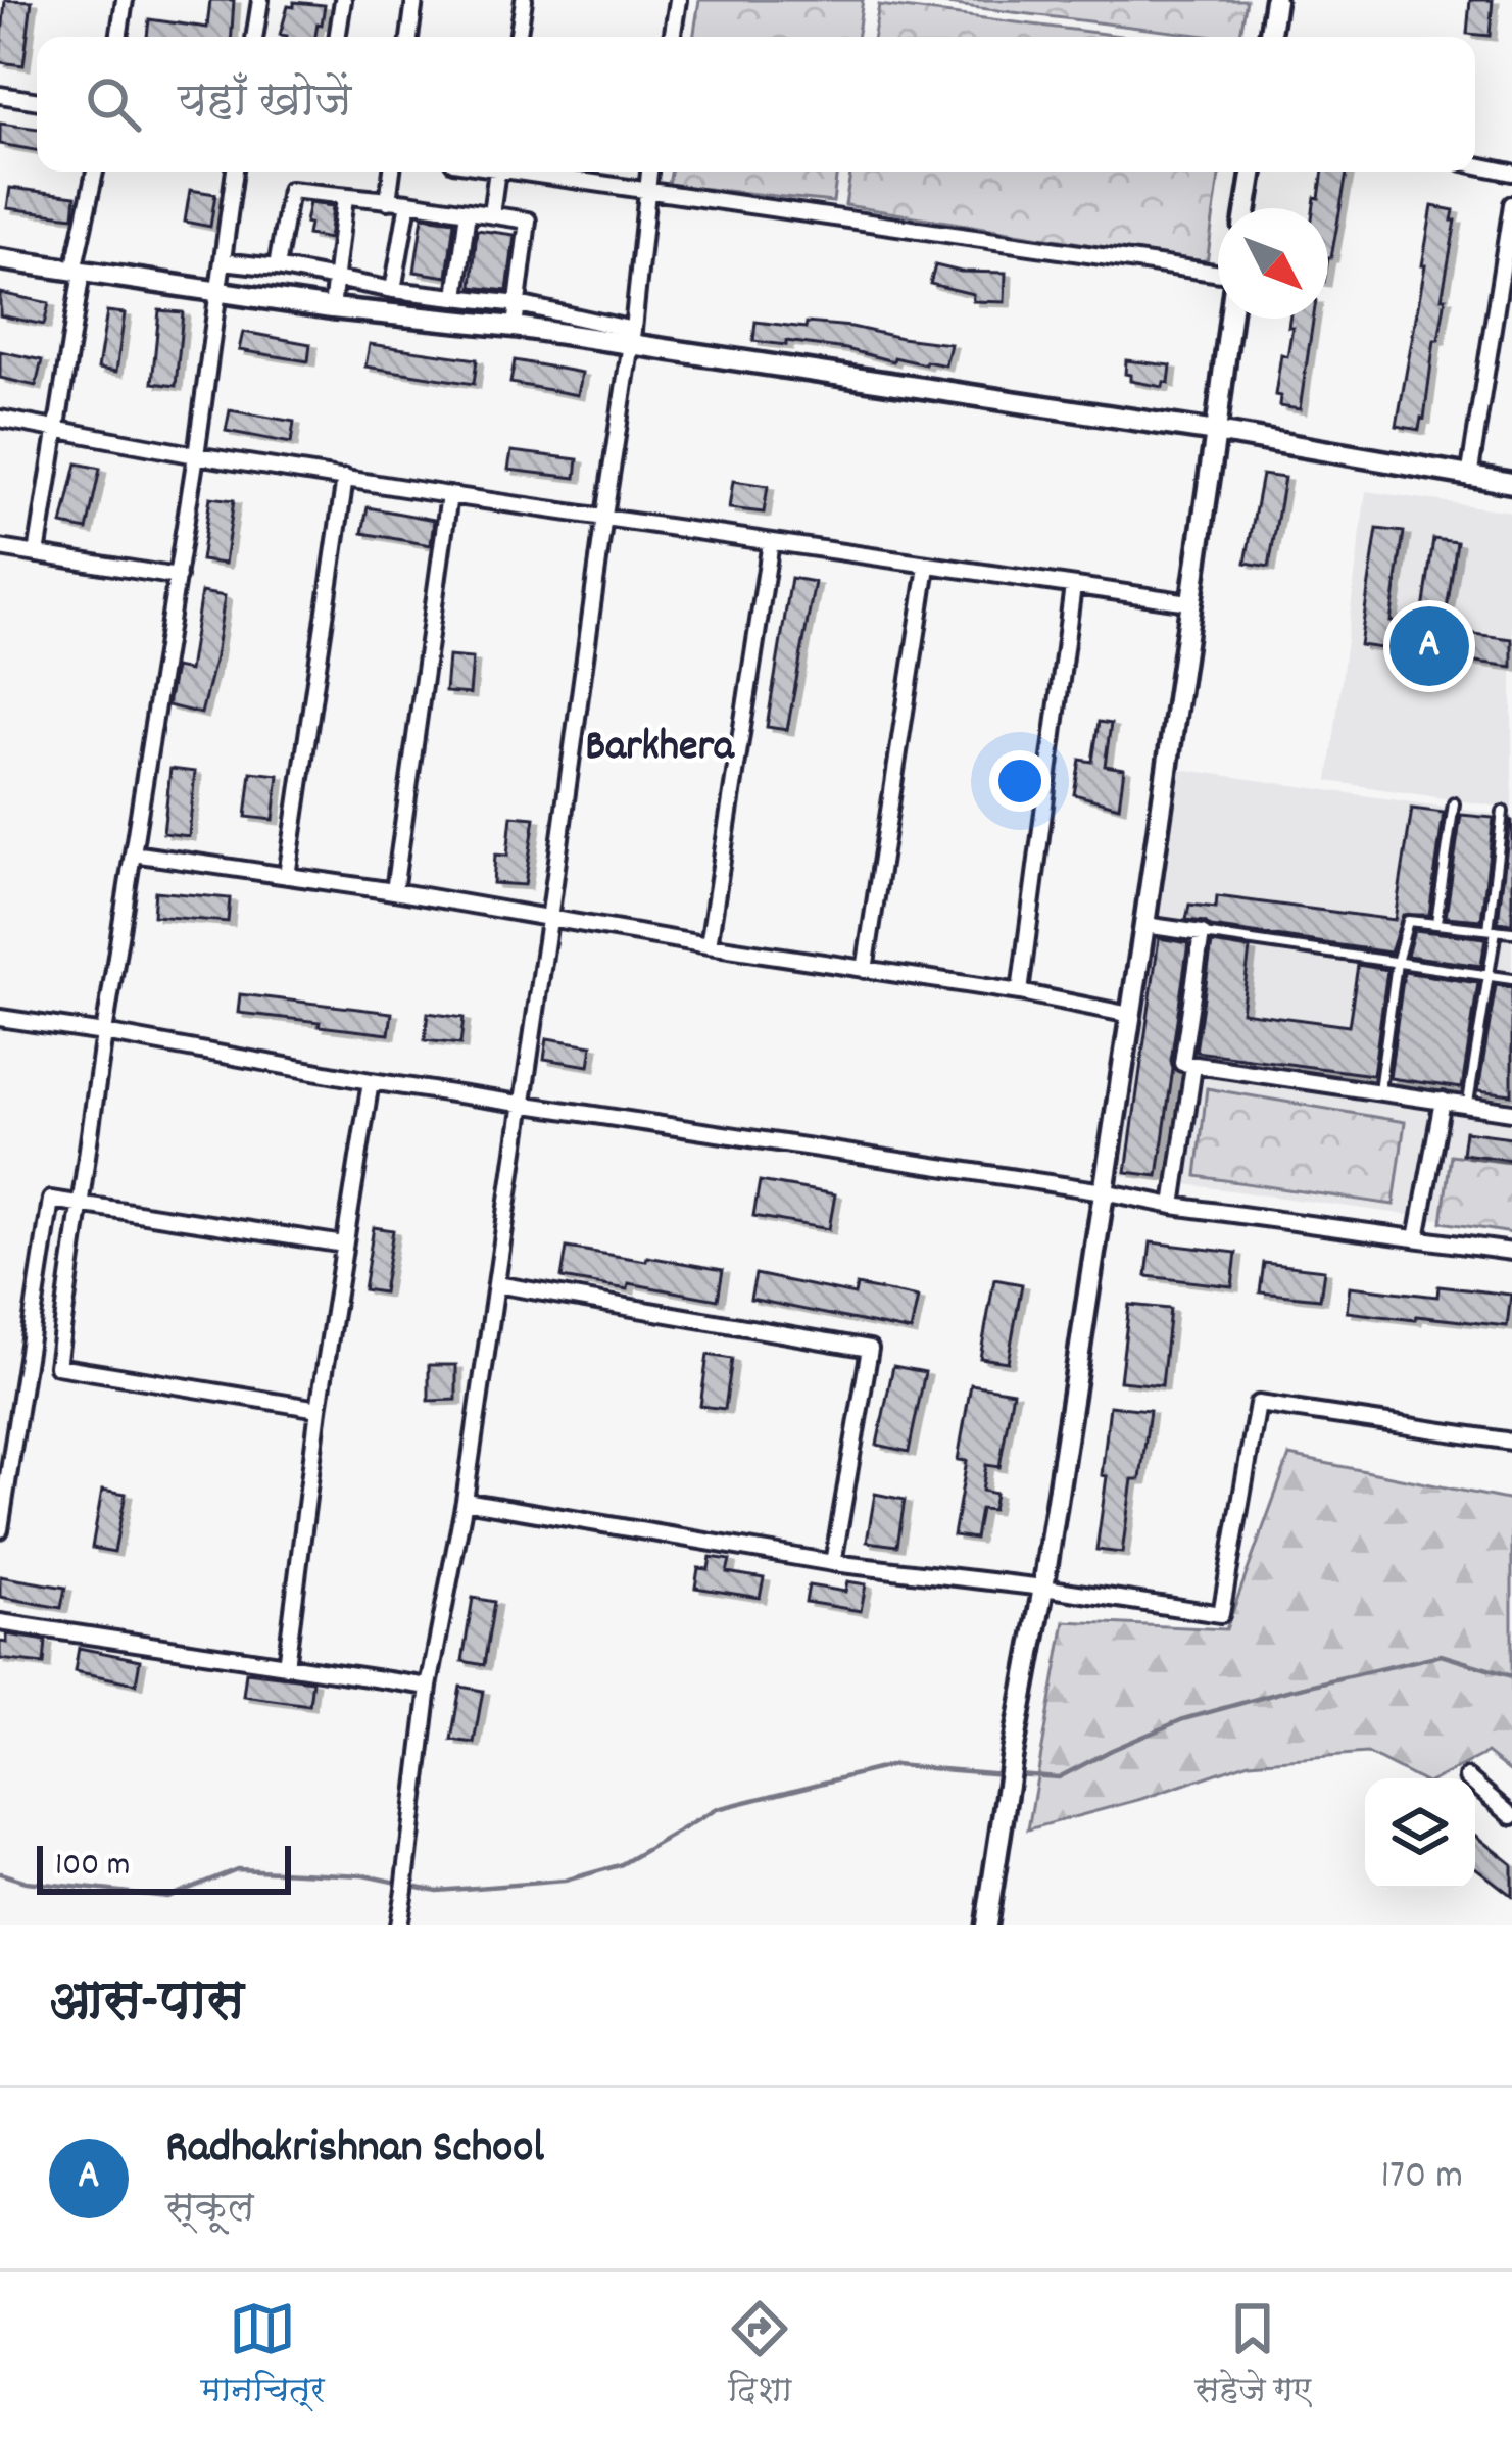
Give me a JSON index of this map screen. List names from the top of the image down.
{
  "districts": ["Barkhera"],
  "scale_bar": "100 m",
  "north": "bottom right",
  "page": {
    "search": "यहाँ खोजें",
    "pins": "A",
    "scale": "100 m",
    "heading": "आस-पास",
    "list": [
      {
        "mark": "A",
        "name": "Radhakrishnan School",
        "note": "स्कूल",
        "value": "170 m"
      }
    ],
    "nav": ["मानचित्र", "दिशा", "सहेजे गए"]
  }
}
